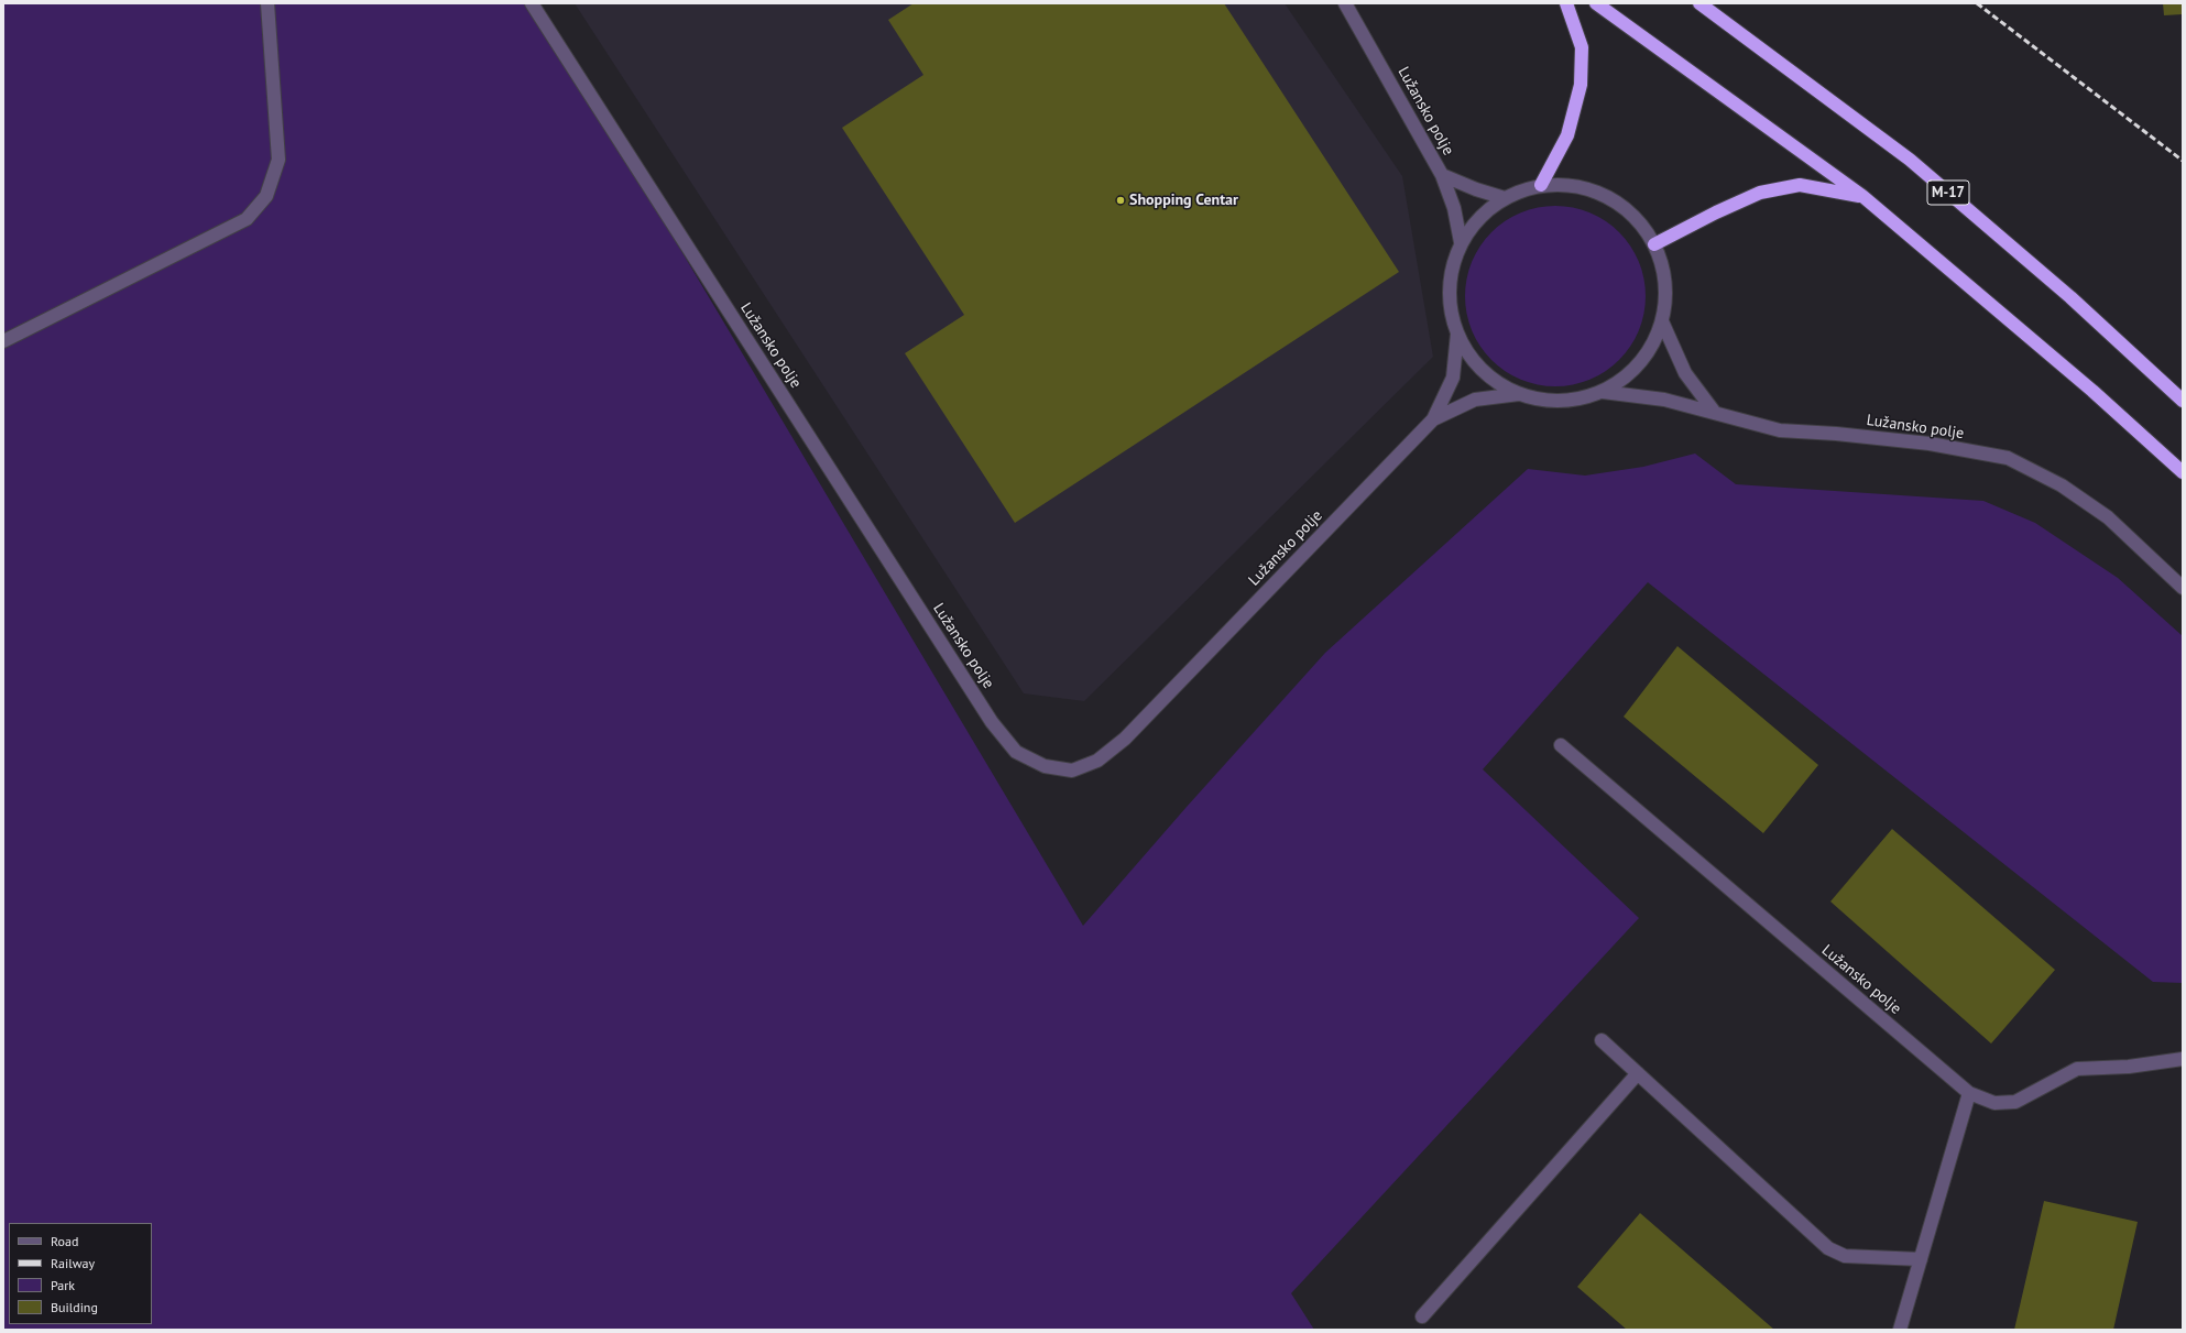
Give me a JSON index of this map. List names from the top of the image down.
{
  "streets": {
    "highway": ["M-17"],
    "street": ["Lužansko polje"]
  },
  "places": ["Shopping Centar"],
  "legend": [
    "Road",
    "Railway",
    "Park",
    "Building"
  ]
}
